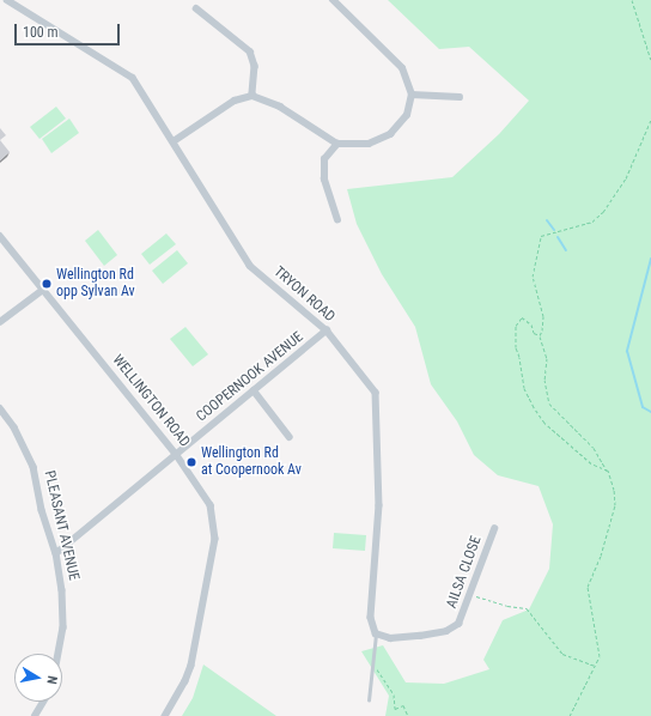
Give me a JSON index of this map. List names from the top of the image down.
{
  "streets": {
    "street": [
      "TRYON ROAD",
      "COOPERNOOK AVENUE",
      "WELLINGTON ROAD",
      "PLEASANT AVENUE",
      "AILSA CLOSE"
    ]
  },
  "crossings": [
    ["TRYON ROAD", "COOPERNOOK AVENUE"],
    ["TRYON ROAD", "AILSA CLOSE"],
    ["COOPERNOOK AVENUE", "WELLINGTON ROAD"],
    ["COOPERNOOK AVENUE", "PLEASANT AVENUE"]
  ],
  "places": ["Wellington Rd opp Sylvan Av", "Wellington Rd at Coopernook Av"],
  "scale_bar": "100 m",
  "north": "right"
}
